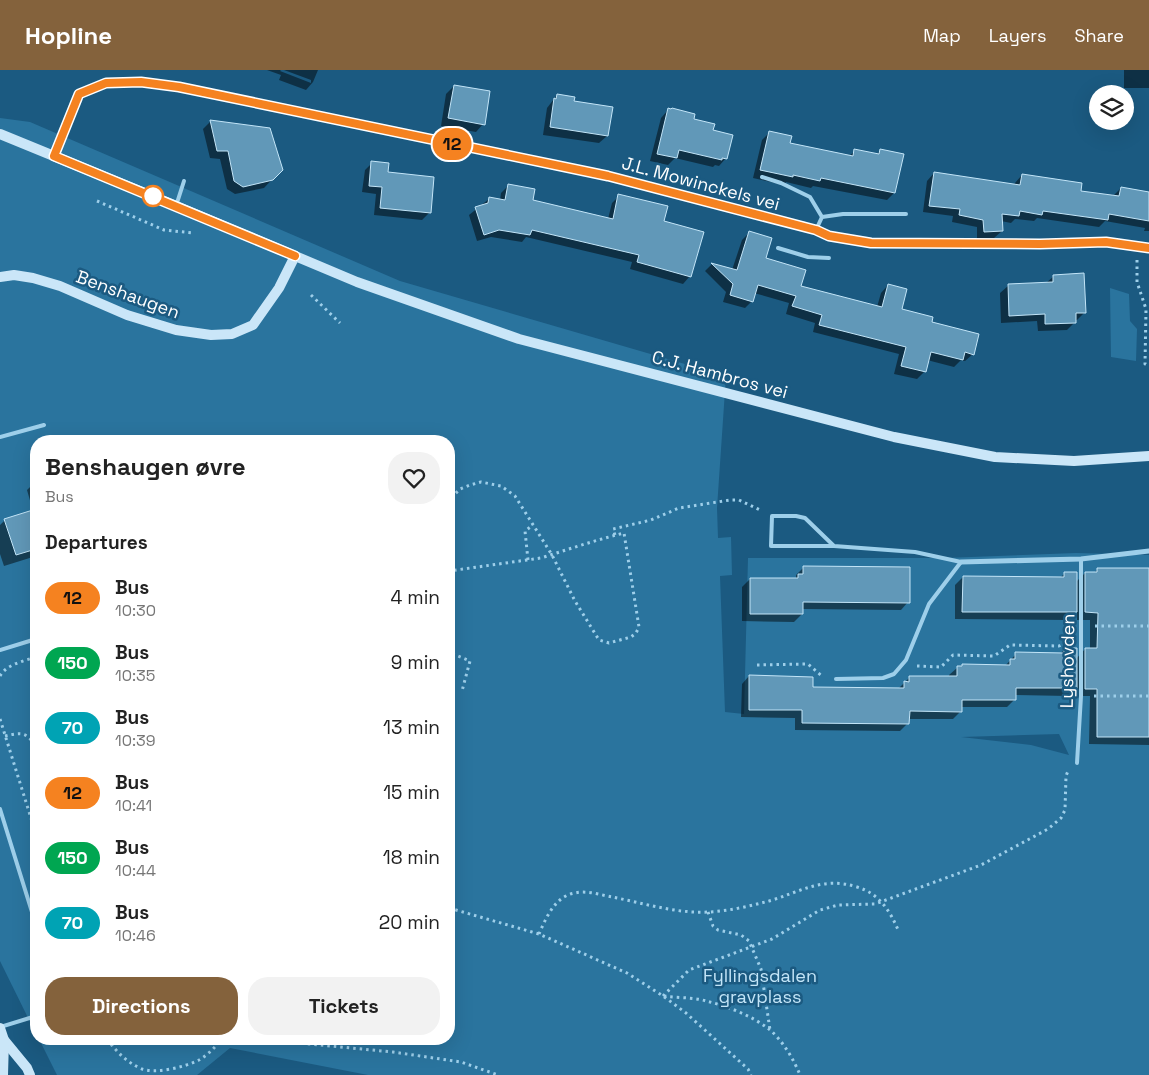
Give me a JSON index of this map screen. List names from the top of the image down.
{
  "streets": {
    "main road": ["Benshaugen", "C.J. Hambros vei"],
    "street": ["J.L. Mowinckels vei"],
    "lane": ["Lyshovden"]
  },
  "crossings": [
    ["Benshaugen", "C.J. Hambros vei"]
  ],
  "parks": ["Fyllingsdalen gravplass"],
  "lines": ["bus line 12"],
  "page": {
    "header": "Hopline",
    "nav": ["Map", "Layers", "Share"],
    "on_map": "12",
    "heading": [
      ["Benshaugen øvre", "Bus"],
      "Departures"
    ],
    "list": [
      {
        "mark": "12",
        "name": "Bus",
        "note": "10:30",
        "value": "4 min"
      },
      {
        "mark": "150",
        "name": "Bus",
        "note": "10:35",
        "value": "9 min"
      },
      {
        "mark": "70",
        "name": "Bus",
        "note": "10:39",
        "value": "13 min"
      },
      {
        "mark": "12",
        "name": "Bus",
        "note": "10:41",
        "value": "15 min"
      },
      {
        "mark": "150",
        "name": "Bus",
        "note": "10:44",
        "value": "18 min"
      },
      {
        "mark": "70",
        "name": "Bus",
        "note": "10:46",
        "value": "20 min"
      }
    ],
    "buttons": ["Directions", "Tickets"]
  }
}
